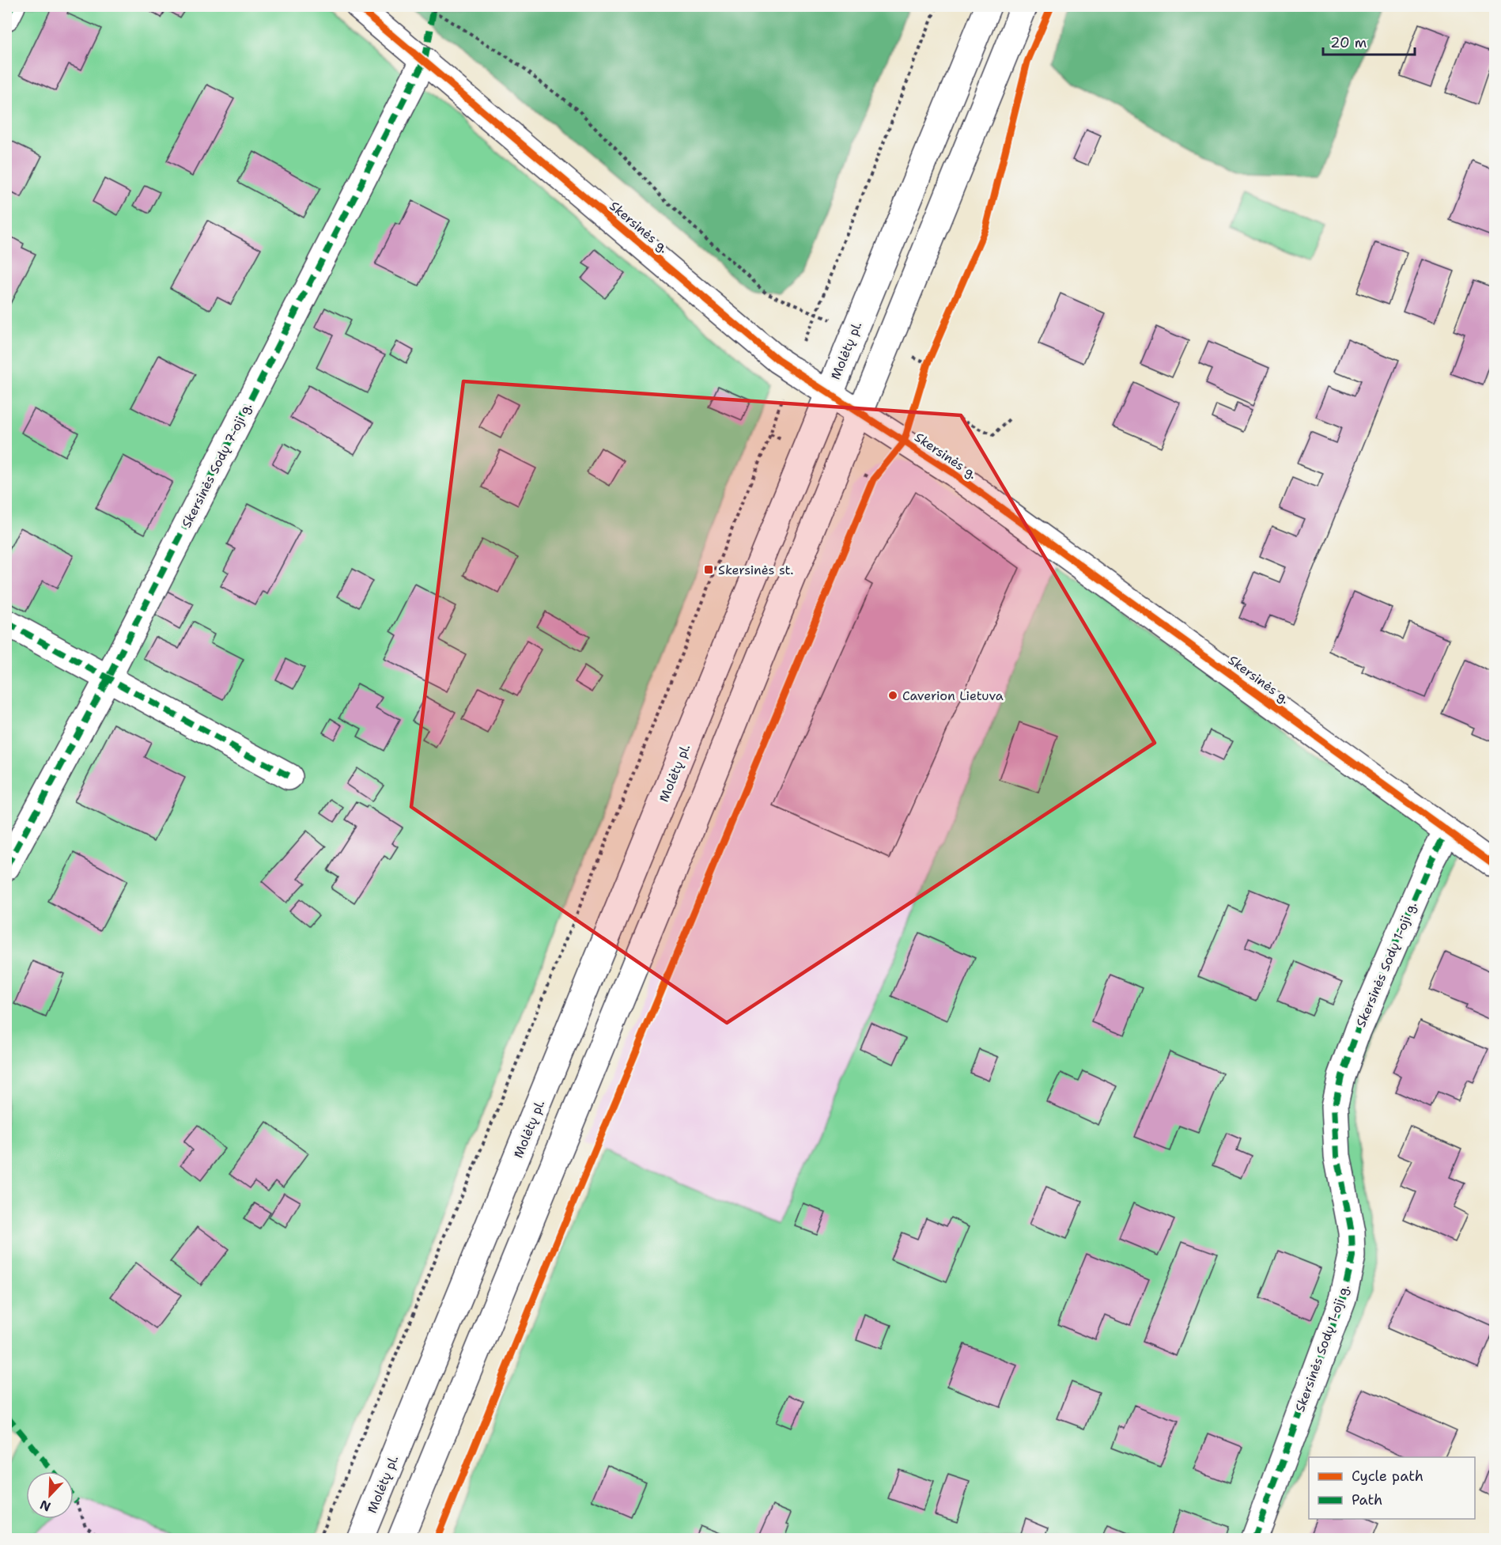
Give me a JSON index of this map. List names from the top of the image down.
{
  "streets": {
    "main road": [
      "Skersinės g.",
      "Molėtų pl.",
      "Skersinės Sodų 7-oji g.",
      "Skersinės Sodų 1-oji g."
    ]
  },
  "crossings": [
    ["Skersinės g.", "Molėtų pl."],
    ["Skersinės g.", "Skersinės Sodų 7-oji g."],
    ["Skersinės g.", "Skersinės Sodų 1-oji g."]
  ],
  "places": {
    "transit": ["Skersinės st."],
    "other": ["Caverion Lietuva"]
  },
  "legend": ["Cycle path", "Path"],
  "scale_bar": "20 m",
  "north": "bottom left"
}
